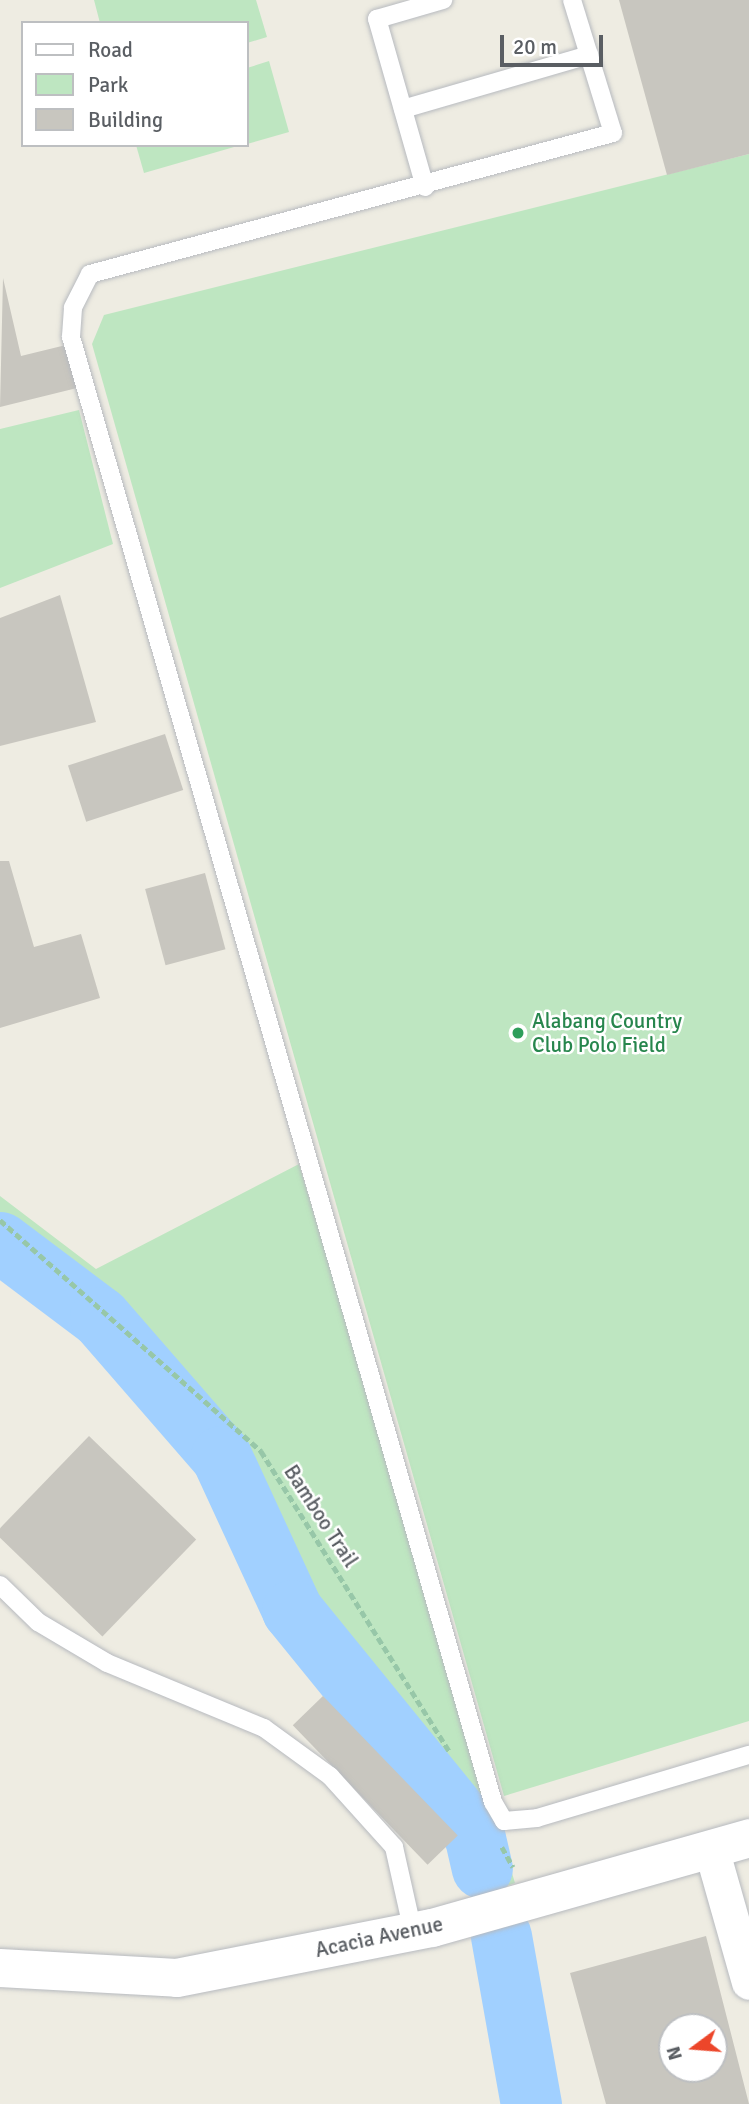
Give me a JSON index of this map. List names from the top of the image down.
{
  "streets": {
    "street": ["Acacia Avenue"],
    "path": ["Bamboo Trail"]
  },
  "places": ["Alabang Country Club Polo Field"],
  "legend": ["Road", "Park", "Building"],
  "scale_bar": "20 m",
  "north": "left"
}
